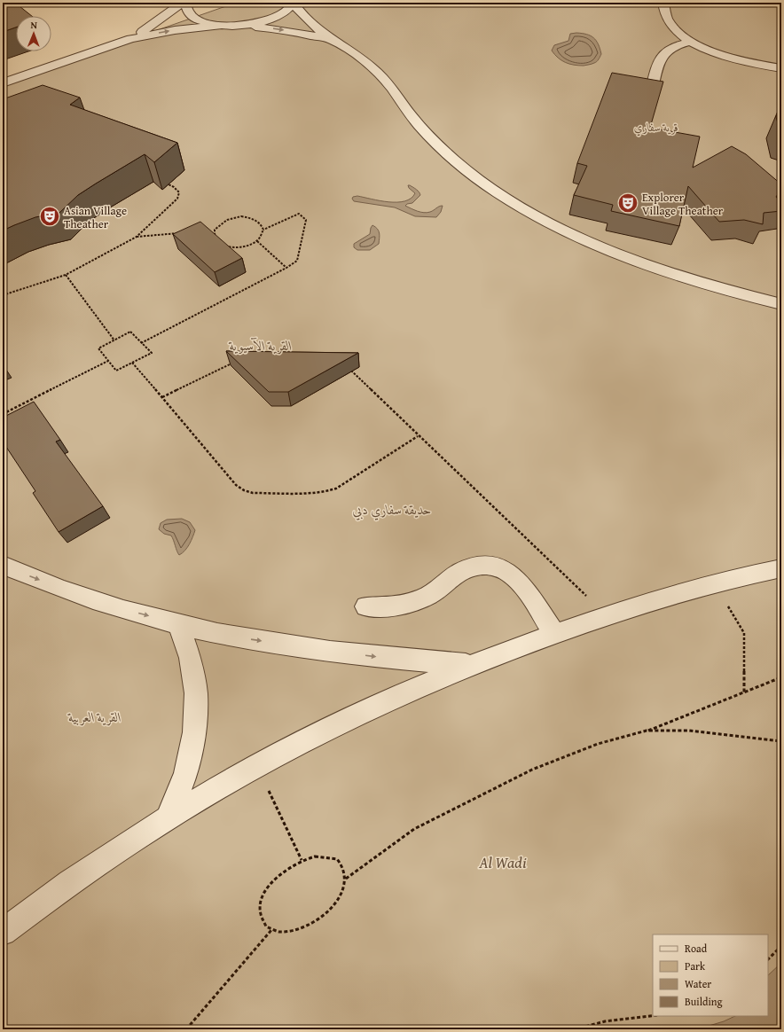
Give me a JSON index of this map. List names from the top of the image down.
{
  "parks": [
    "قرية سفاري",
    "القرية الآسيوية",
    "حديقة سفاري دبي",
    "القرية العربية",
    "Al Wadi"
  ],
  "places": {
    "theatre": ["Explorer Village Theather", "Asian Village Theather"]
  },
  "legend": [
    "Road",
    "Park",
    "Water",
    "Building"
  ],
  "north": "top"
}
